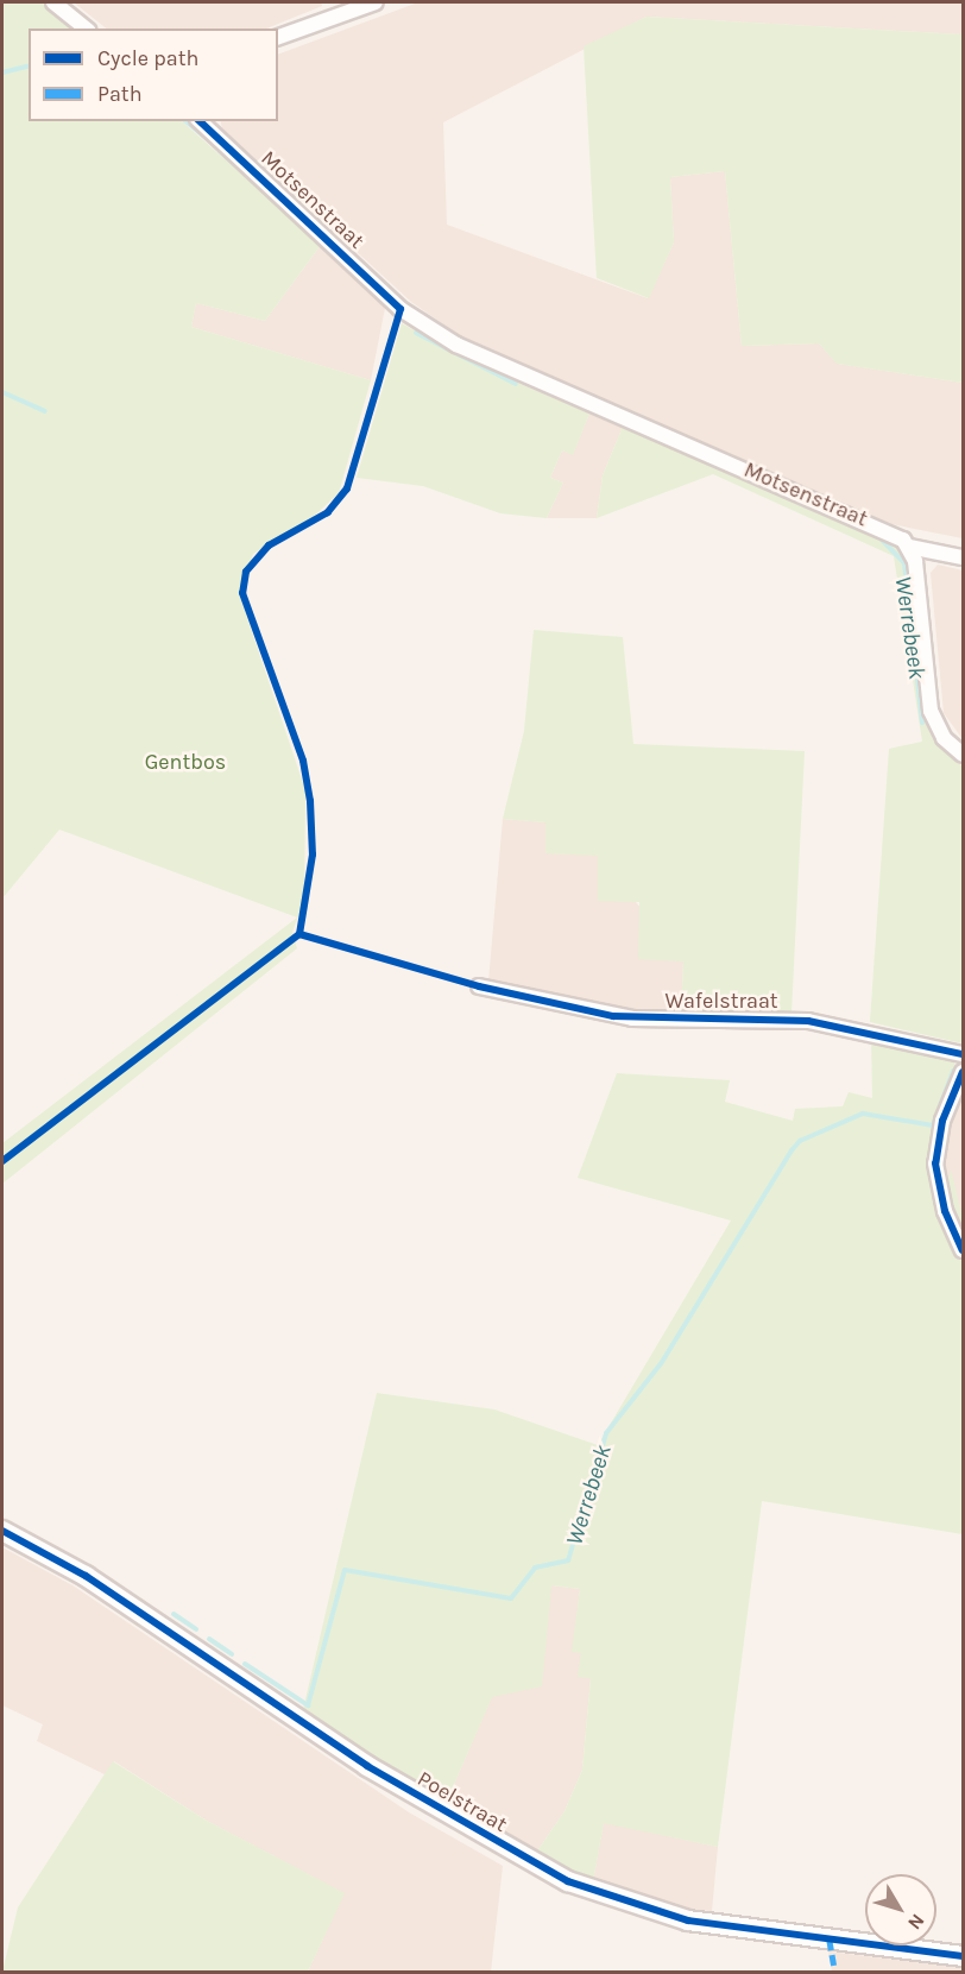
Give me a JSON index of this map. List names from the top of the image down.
{
  "streets": {
    "street": ["Motsenstraat", "Wafelstraat", "Poelstraat"]
  },
  "water": ["Werrebeek"],
  "parks": ["Gentbos"],
  "legend": ["Cycle path", "Path"],
  "north": "bottom right"
}
